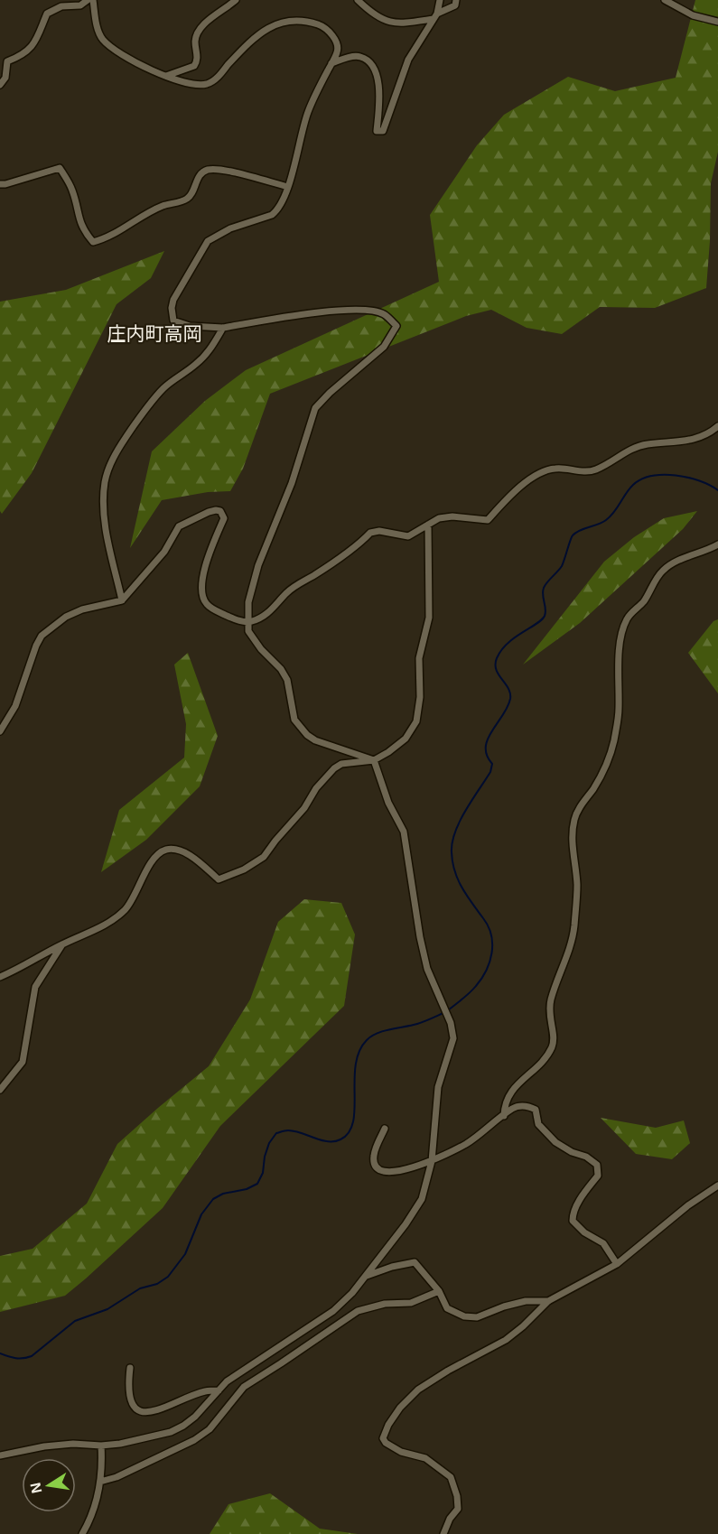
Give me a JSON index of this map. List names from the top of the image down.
{
  "districts": ["庄内町高岡"],
  "north": "left"
}
